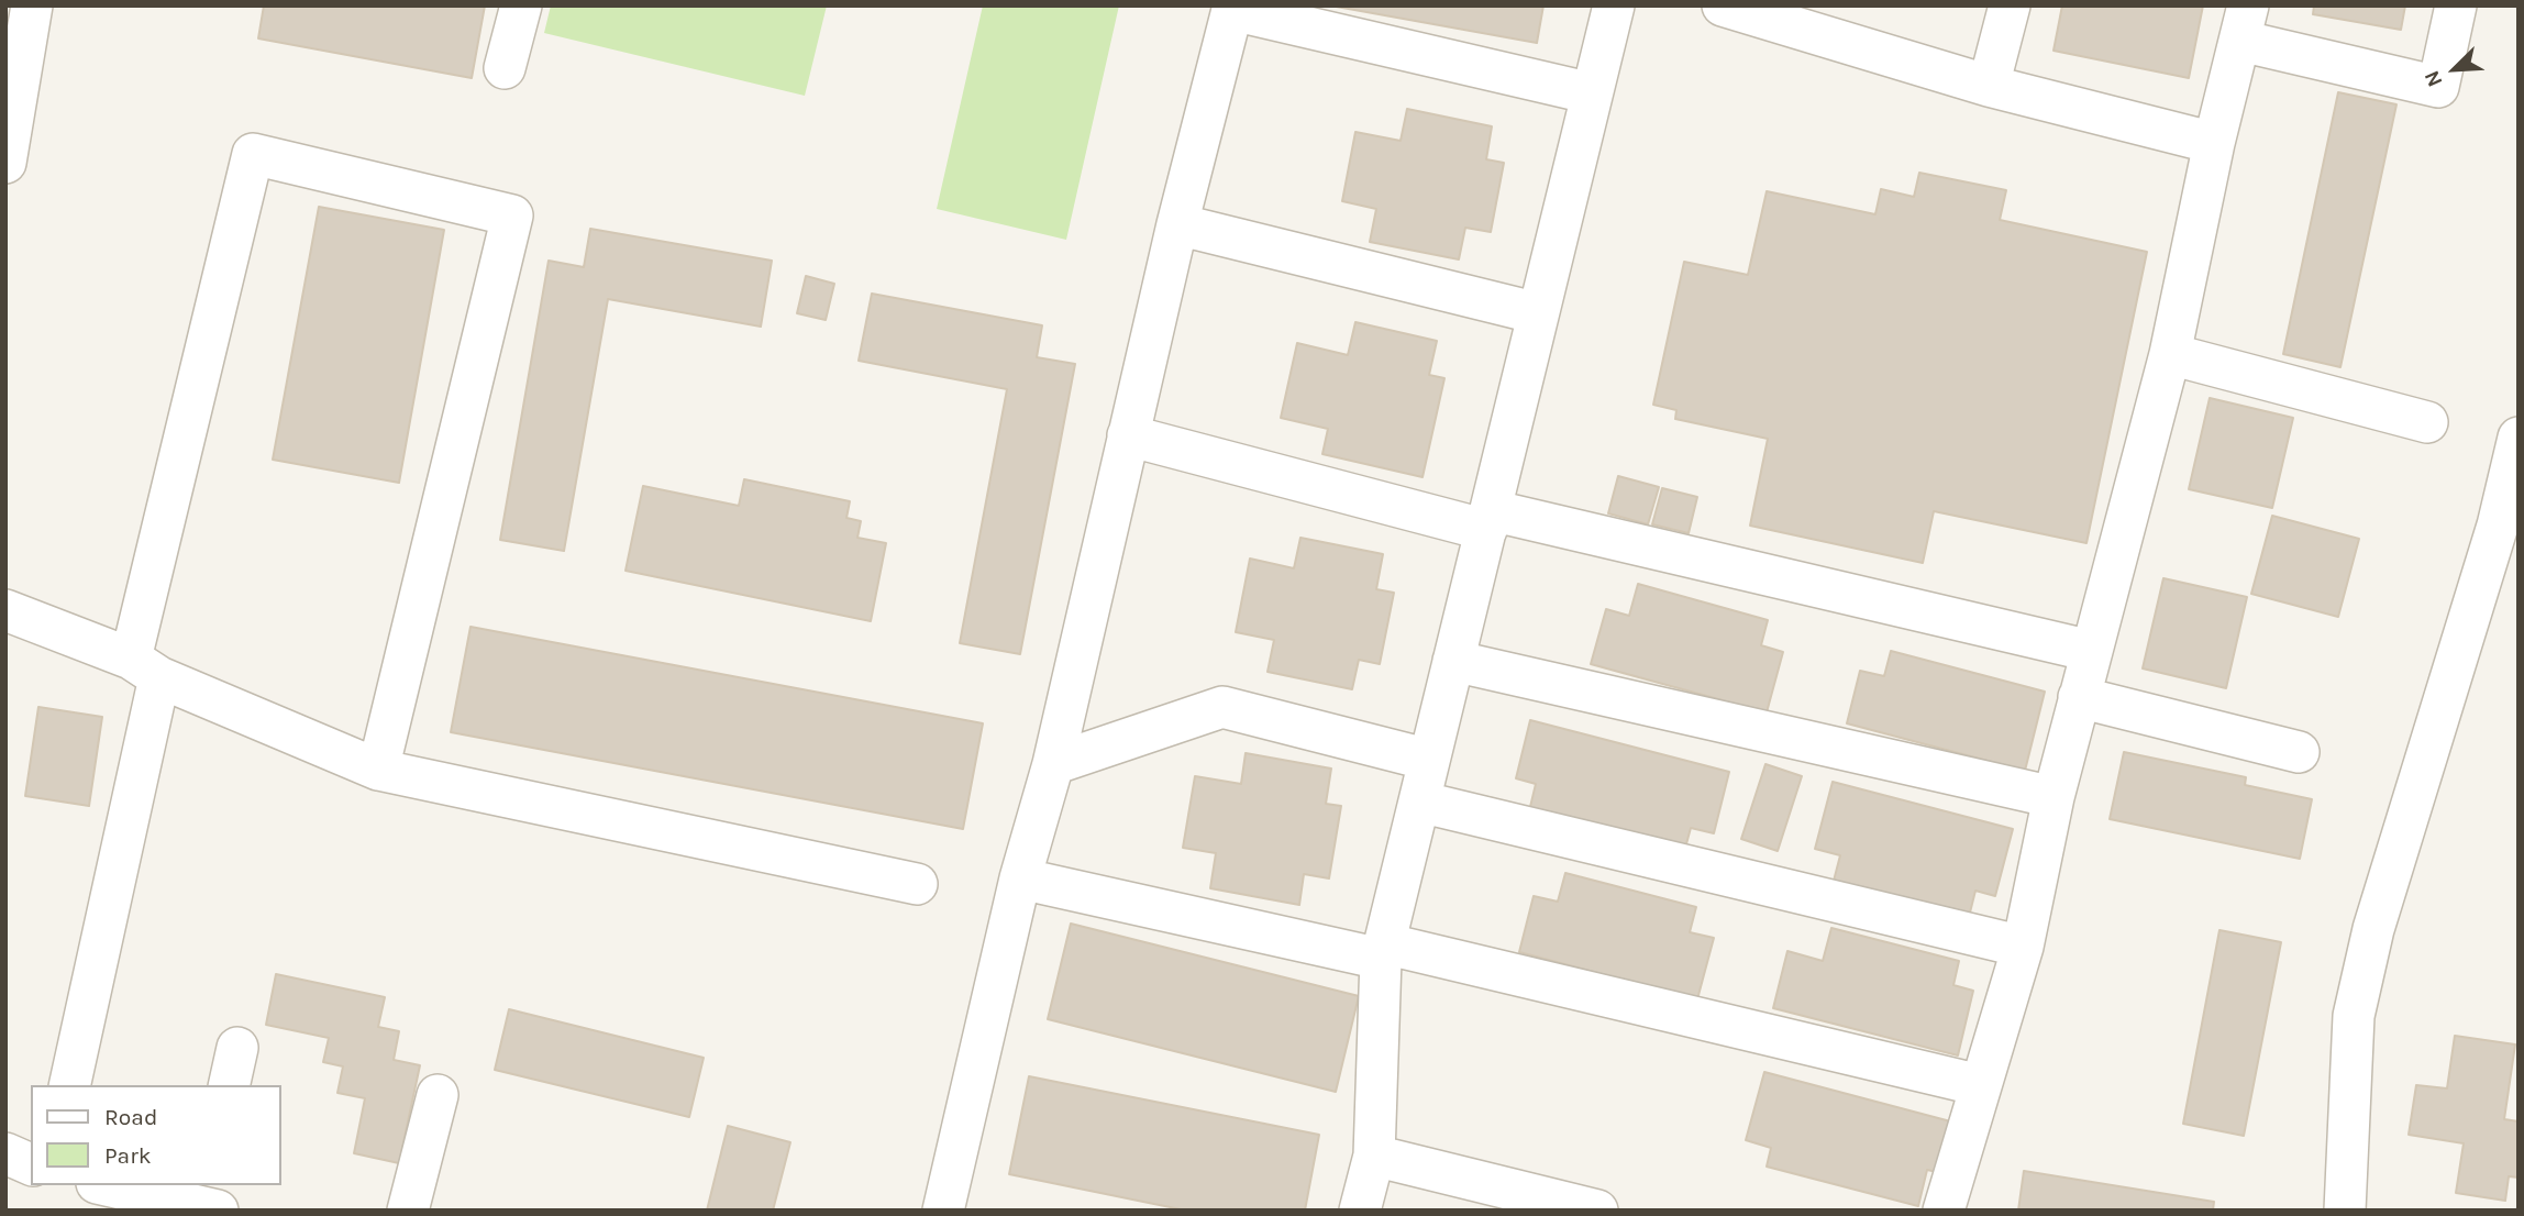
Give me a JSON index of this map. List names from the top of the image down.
{
  "legend": ["Road", "Park"],
  "north": "bottom left"
}
